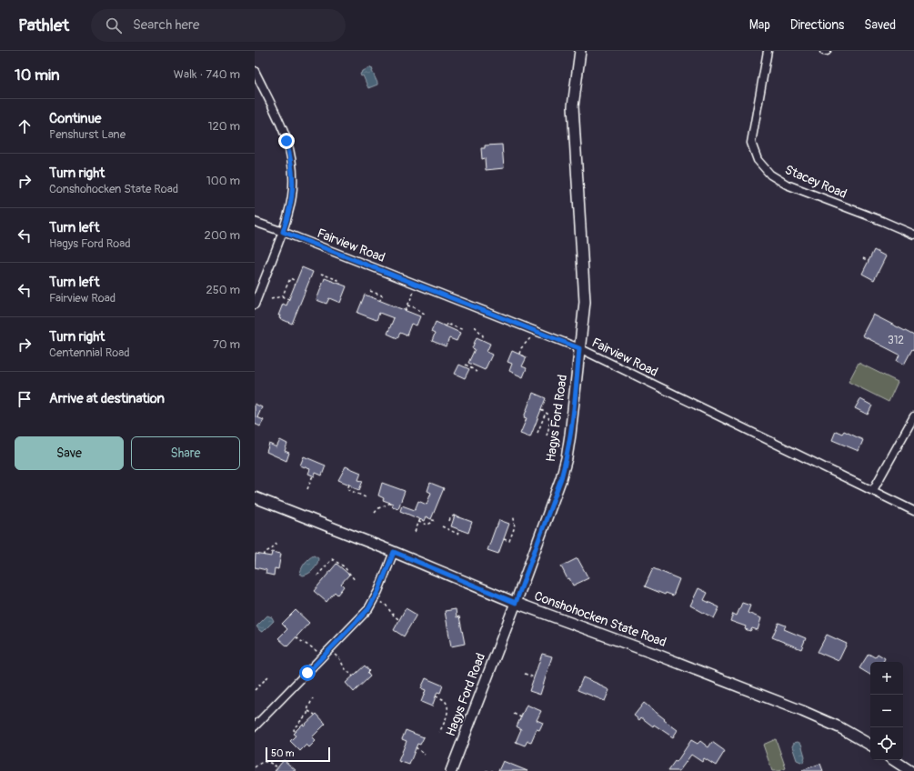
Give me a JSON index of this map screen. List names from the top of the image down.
{
  "streets": {
    "street": [
      "Stacey Road",
      "Fairview Road",
      "Hagys Ford Road",
      "Conshohocken State Road"
    ]
  },
  "crossings": [
    ["Fairview Road", "Hagys Ford Road"],
    ["Hagys Ford Road", "Conshohocken State Road"]
  ],
  "house_numbers": ["312"],
  "scale_bar": "50 m",
  "page": {
    "header": "Pathlet",
    "search": "Search here",
    "nav": ["Map", "Directions", "Saved"],
    "heading": ["10 min", "Walk · 740 m"],
    "list": [
      ["Continue", "Penshurst Lane", "120 m"],
      ["Turn right", "Conshohocken State Road", "100 m"],
      ["Turn left", "Hagys Ford Road", "200 m"],
      ["Turn left", "Fairview Road", "250 m"],
      ["Turn right", "Centennial Road", "70 m"],
      "Arrive at destination"
    ],
    "buttons": ["Save", "Share"],
    "map_buttons": ["+", "−"],
    "scale": "50 m"
  }
}
